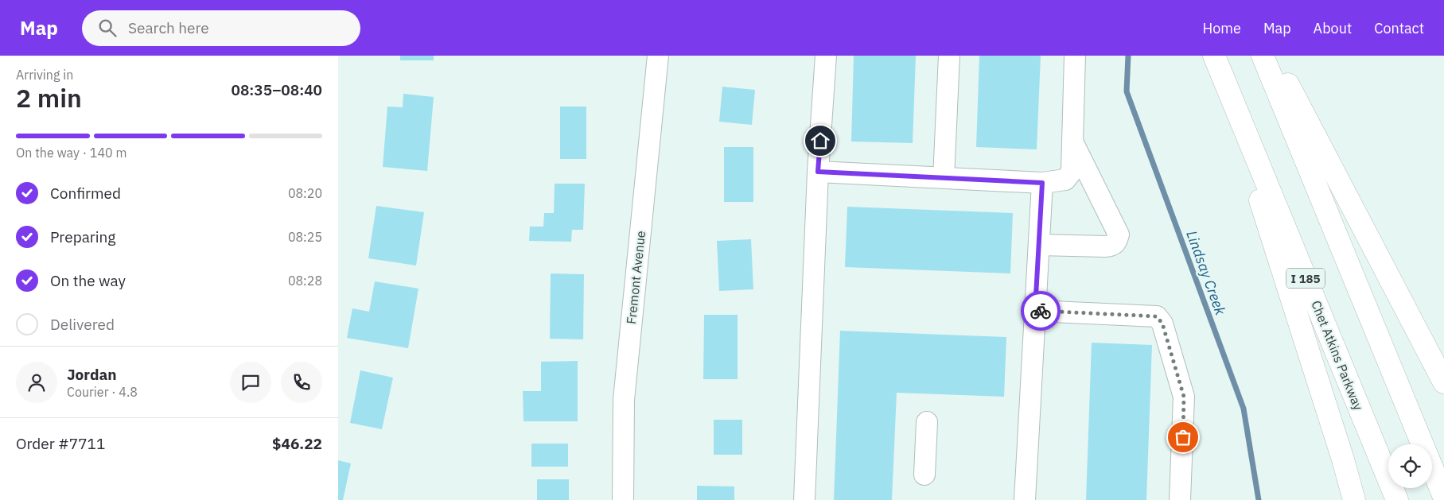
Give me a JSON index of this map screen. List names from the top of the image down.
{
  "streets": {
    "highway": ["I 185", "Chet Atkins Parkway"],
    "street": ["Fremont Avenue"]
  },
  "water": ["Lindsay Creek"],
  "page": {
    "header": "Map",
    "search": "Search here",
    "nav": [
      "Home",
      "Map",
      "About",
      "Contact"
    ],
    "heading": ["2 min", "Arriving in", "08:35–08:40"],
    "panel": [
      "Jordan",
      "Courier · 4.8",
      "Order #7711",
      "$46.22"
    ],
    "bar": "On the way · 140 m",
    "list": [
      ["Confirmed", "08:20"],
      ["Preparing", "08:25"],
      ["On the way", "08:28"],
      "Delivered"
    ]
  }
}
